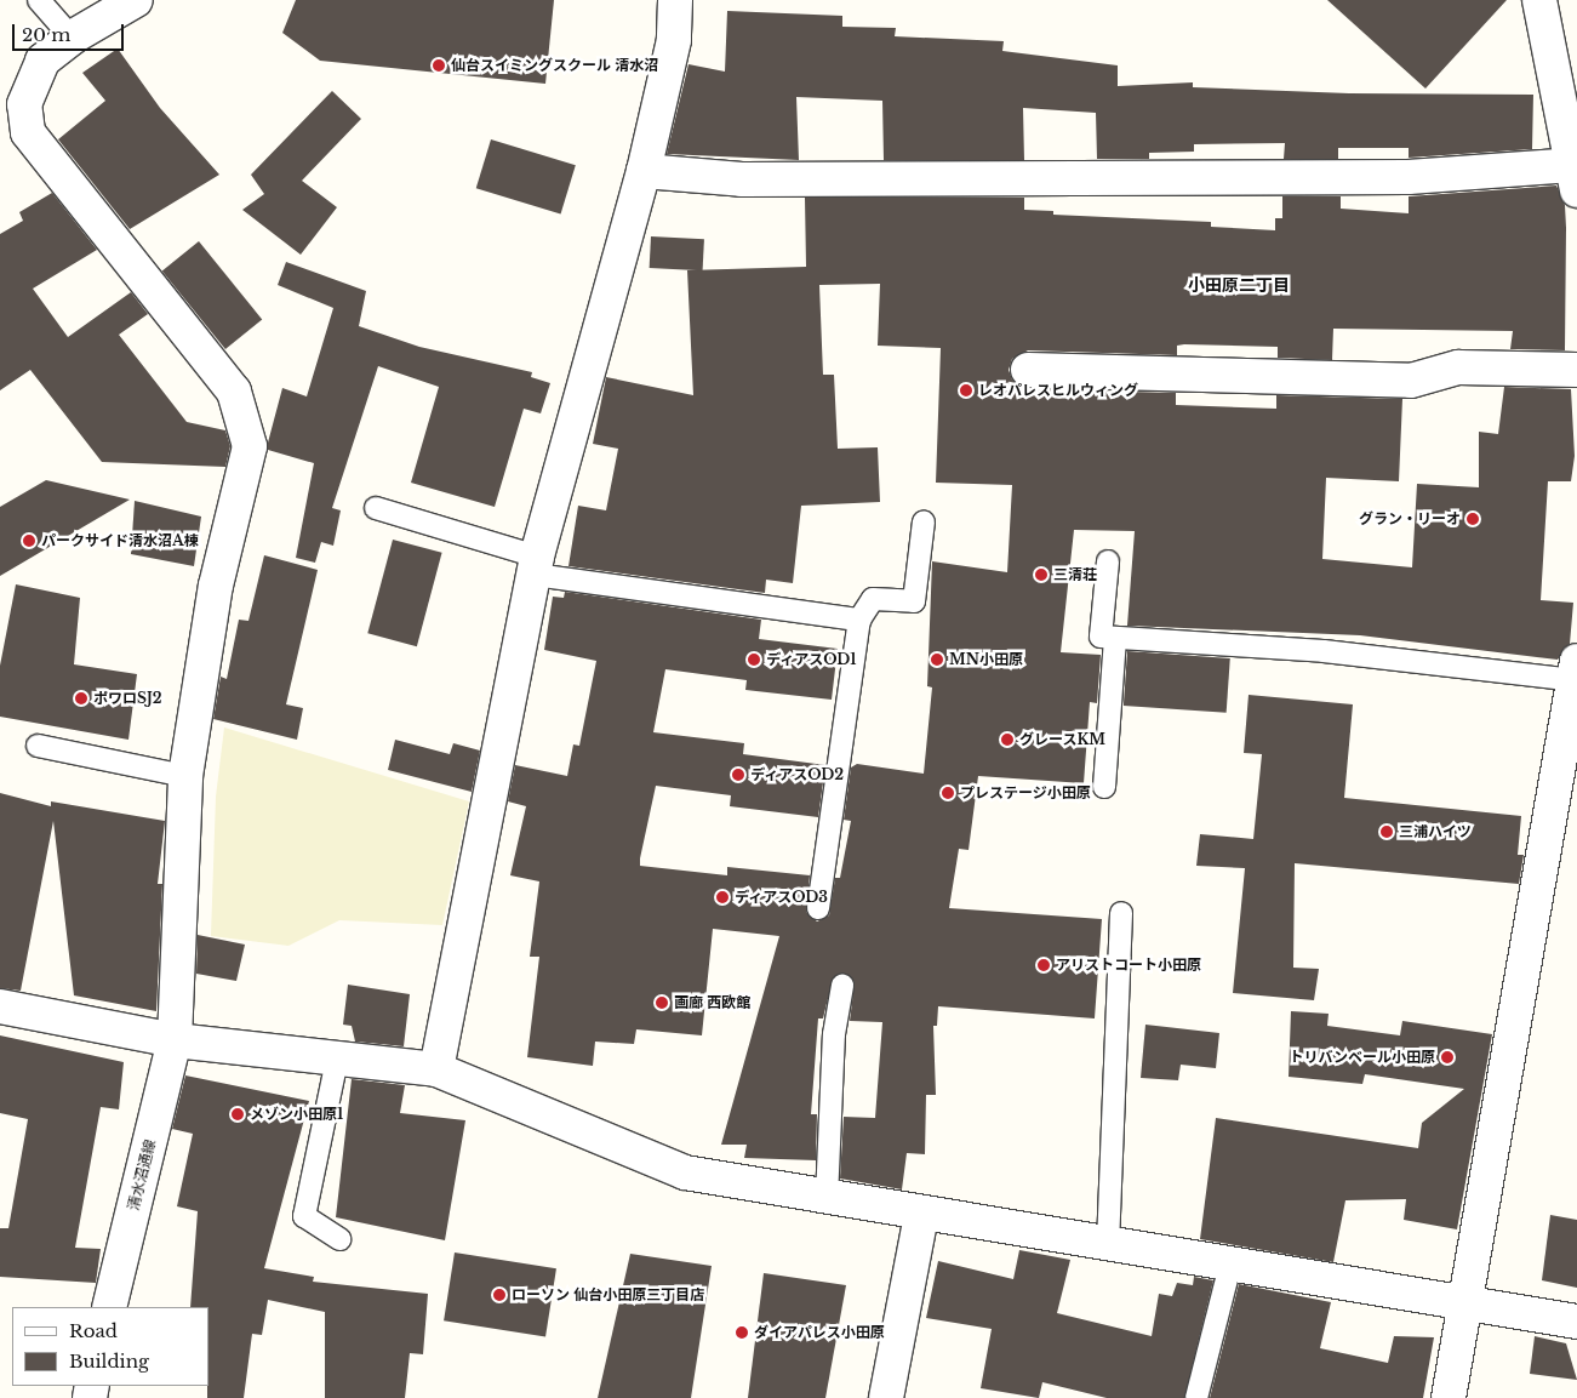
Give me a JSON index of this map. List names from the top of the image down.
{
  "streets": {
    "street": ["清水沼通線"]
  },
  "districts": ["小田原二丁目"],
  "places": [
    "仙台スイミングスクール 清水沼",
    "レオパレスヒルウィング",
    "グラン・リーオ",
    "パークサイド清水沼A棟",
    "三清荘",
    "ディアスOD1",
    "MN小田原",
    "ポワロSJ2",
    "グレースKM",
    "ディアスOD2",
    "プレステージ小田原",
    "三浦ハイツ",
    "ディアスOD3",
    "アリストコート小田原",
    "画廊 西欧館",
    "トリバンベール小田原",
    "メゾン小田原1",
    "ローソン 仙台小田原三丁目店",
    "ダイアパレス小田原"
  ],
  "legend": ["Road", "Building"],
  "scale_bar": "20 m"
}
